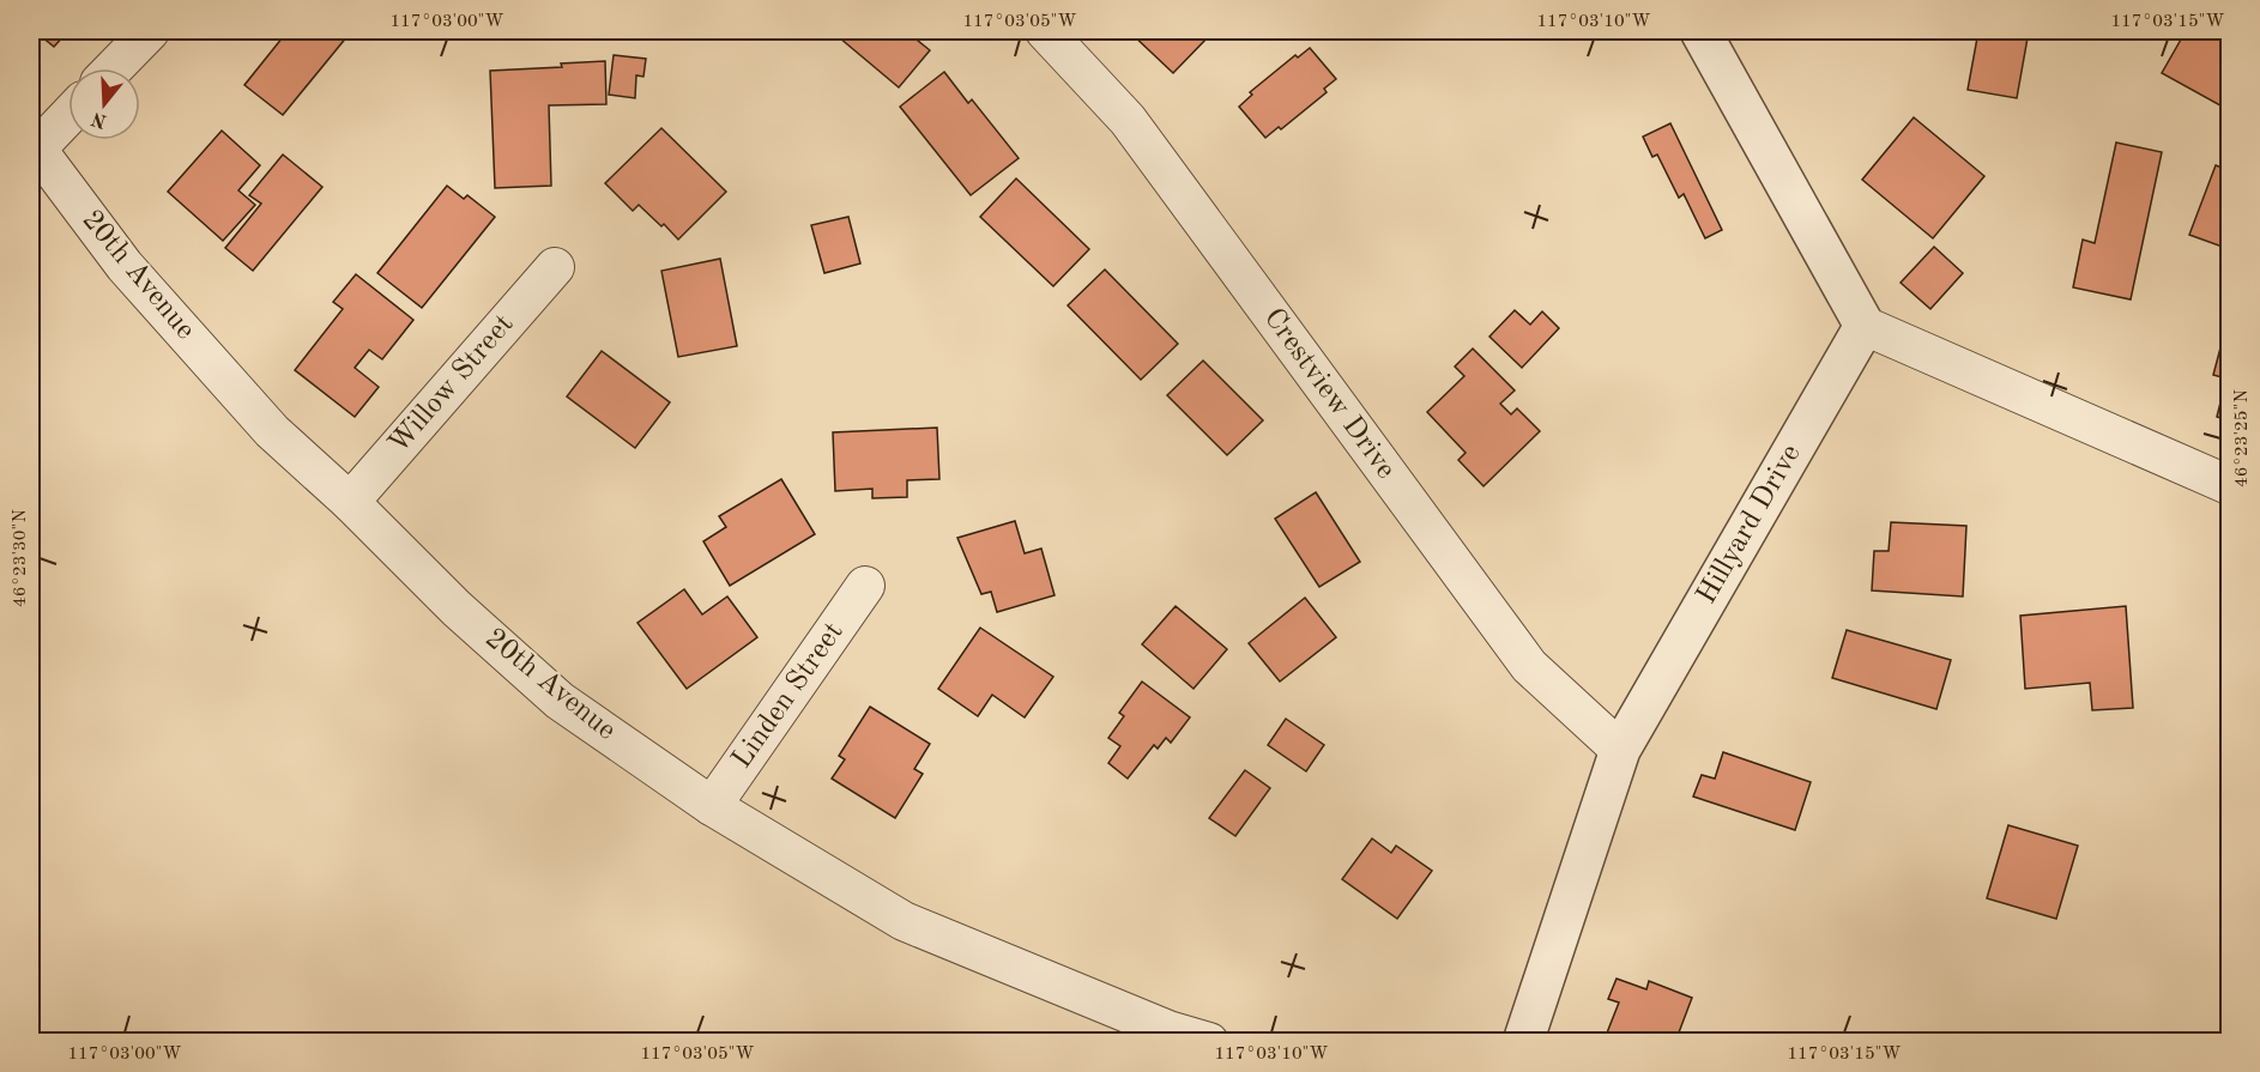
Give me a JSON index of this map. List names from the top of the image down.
{
  "streets": {
    "street": [
      "20th Avenue",
      "Willow Street",
      "Crestview Drive",
      "Hillyard Drive",
      "Linden Street"
    ]
  },
  "crossings": [
    ["20th Avenue", "Willow Street"],
    ["20th Avenue", "Linden Street"],
    ["Crestview Drive", "Hillyard Drive"]
  ],
  "north": "bottom",
  "coordinates": [
    "117°03'00\"W",
    "117°03'05\"W",
    "117°03'10\"W",
    "117°03'15\"W",
    "46°23'25\"N",
    "46°23'30\"N"
  ]
}
